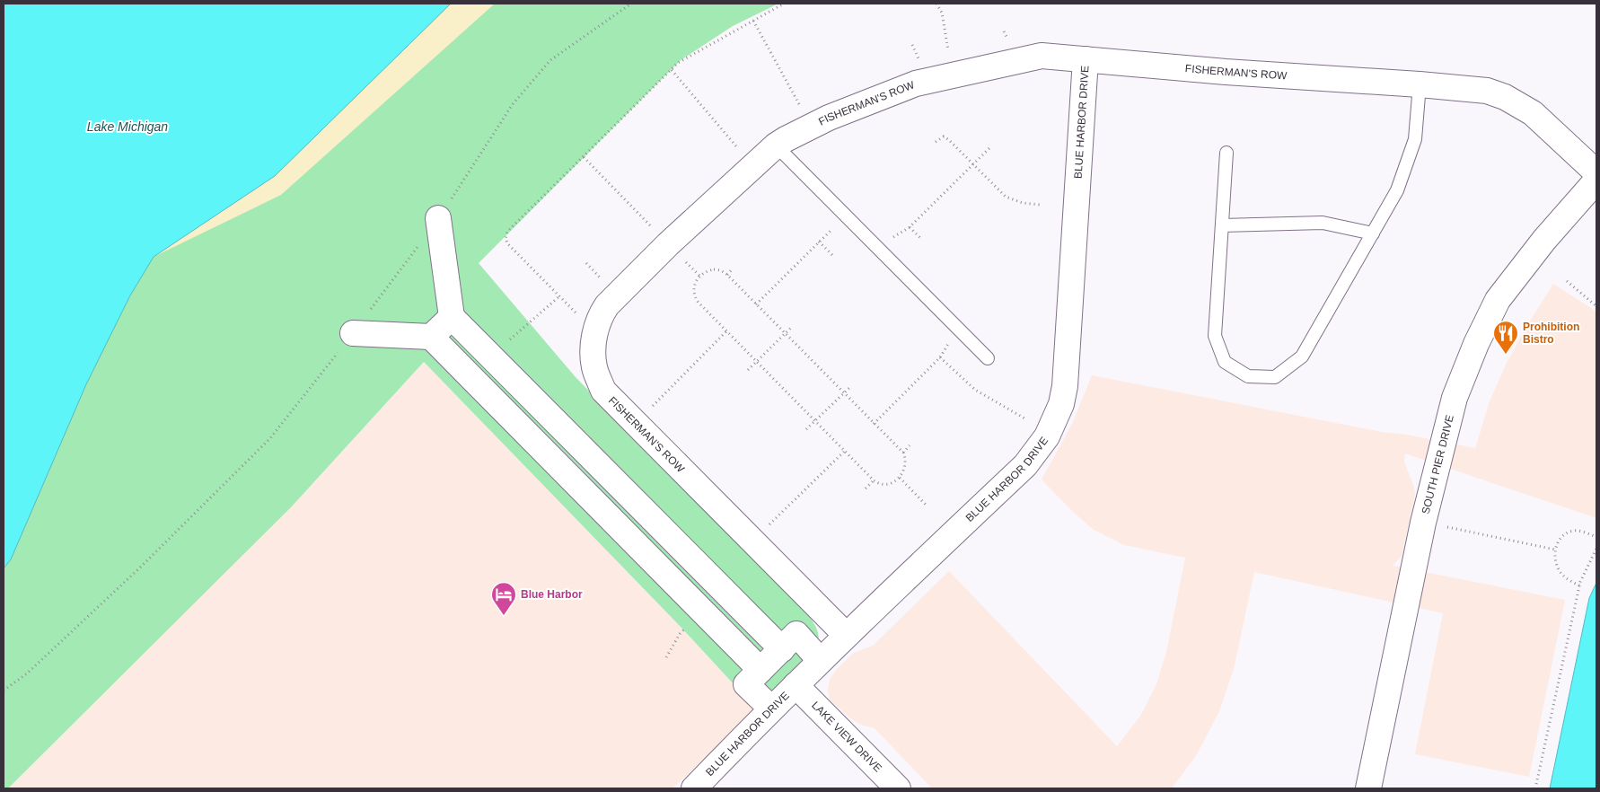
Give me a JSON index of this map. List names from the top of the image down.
{
  "streets": {
    "street": [
      "FISHERMAN'S ROW",
      "BLUE HARBOR DRIVE",
      "SOUTH PIER DRIVE",
      "LAKE VIEW DRIVE"
    ]
  },
  "crossings": [
    ["FISHERMAN'S ROW", "BLUE HARBOR DRIVE"],
    ["BLUE HARBOR DRIVE", "LAKE VIEW DRIVE"]
  ],
  "water": ["Lake Michigan"],
  "places": {
    "restaurant": ["Prohibition Bistro"],
    "hotel": ["Blue Harbor"]
  }
}
